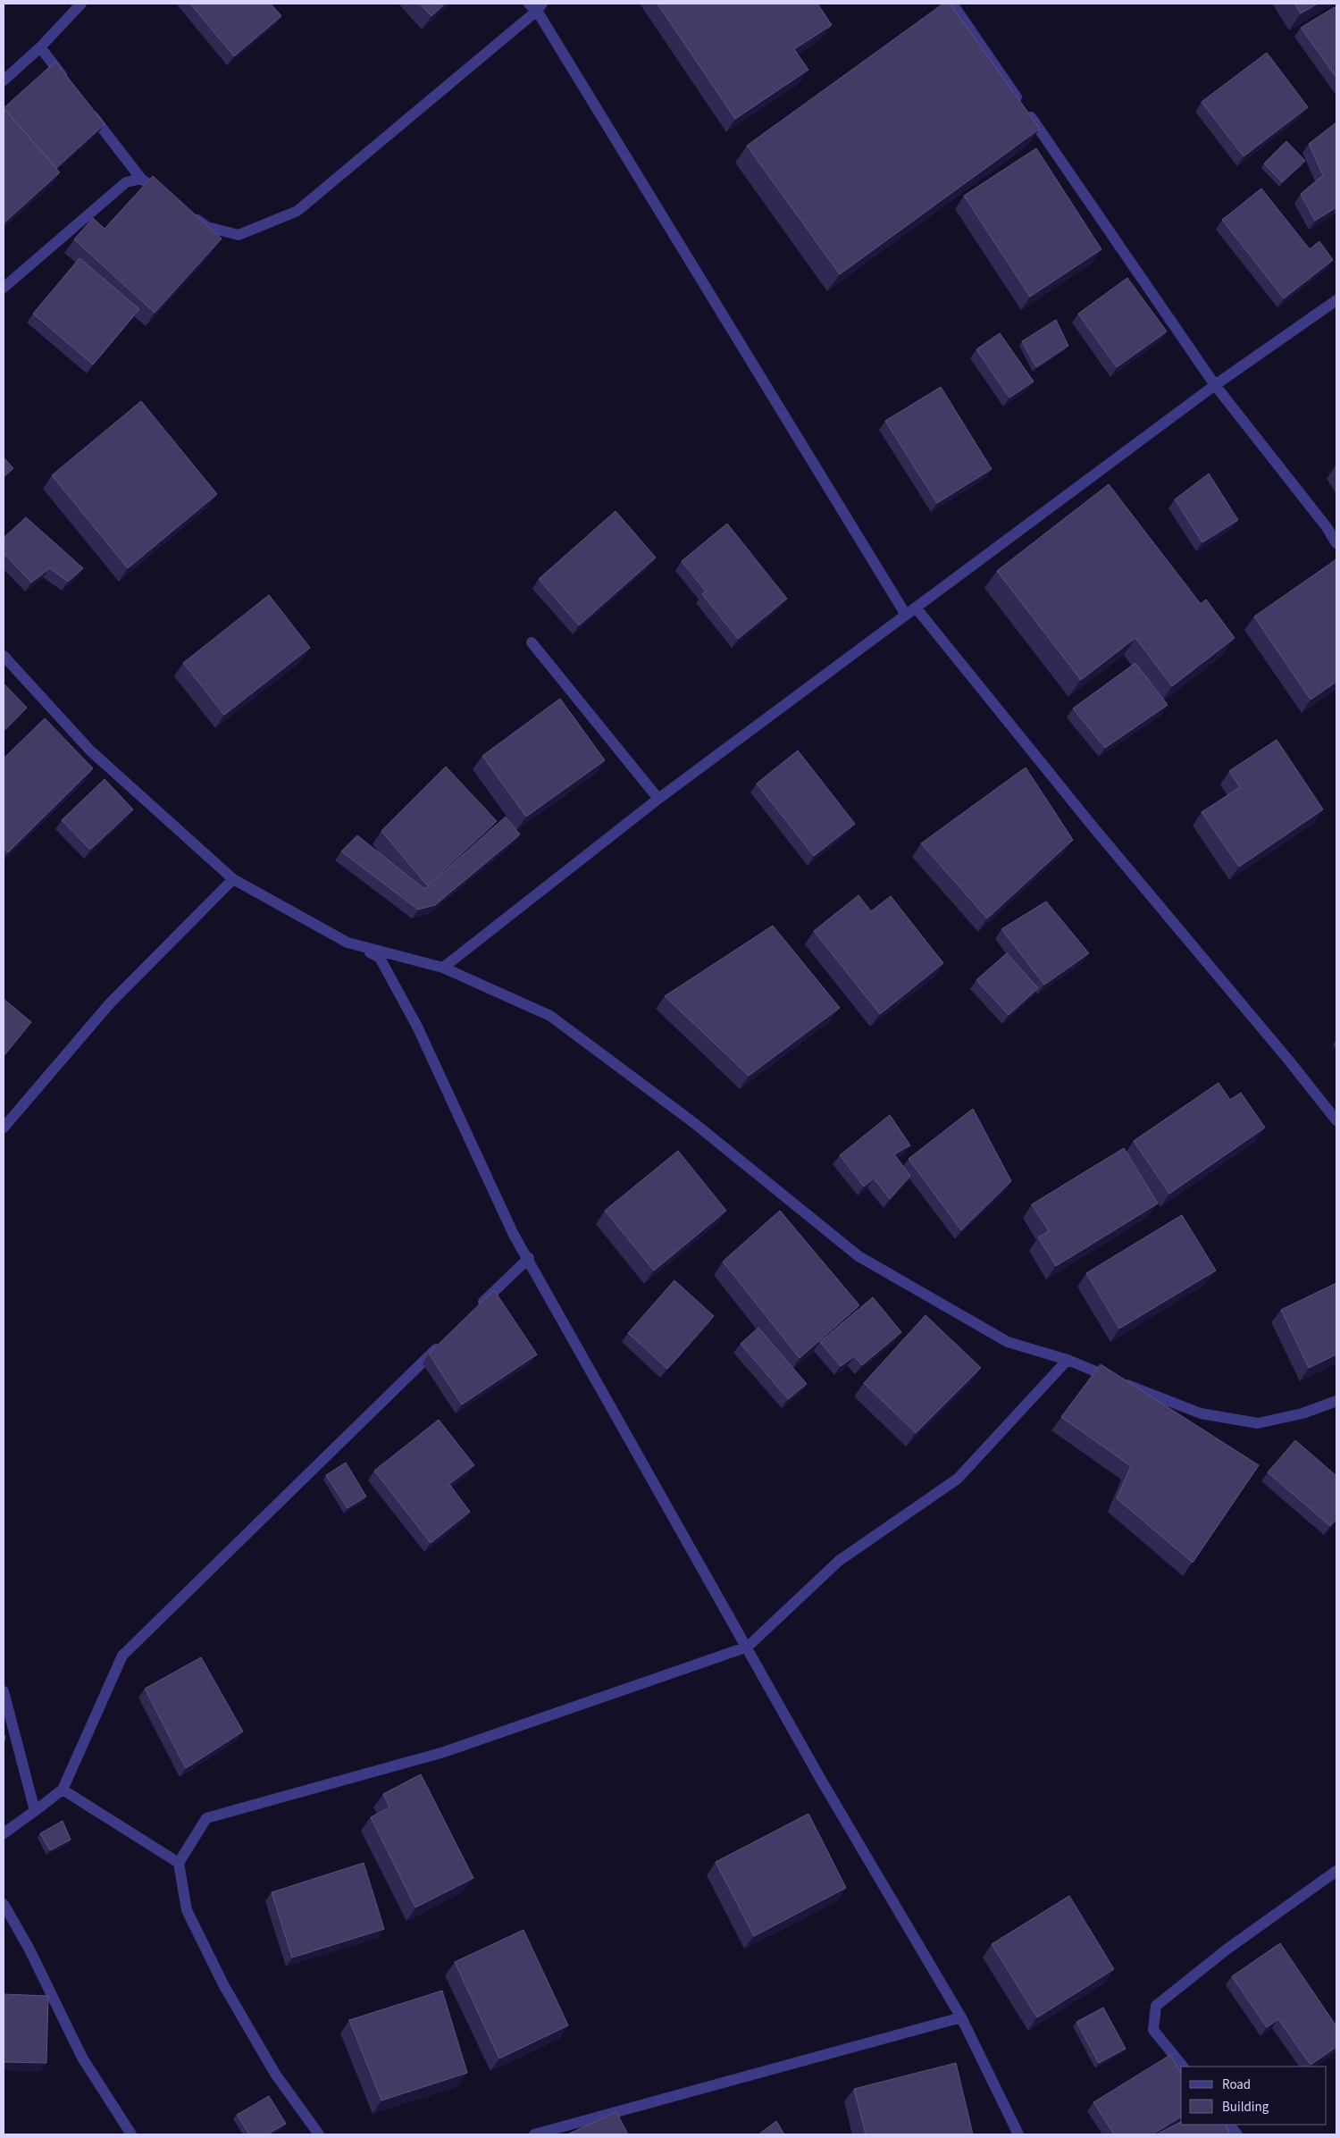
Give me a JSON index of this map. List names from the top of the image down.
{
  "legend": ["Road", "Building"]
}
